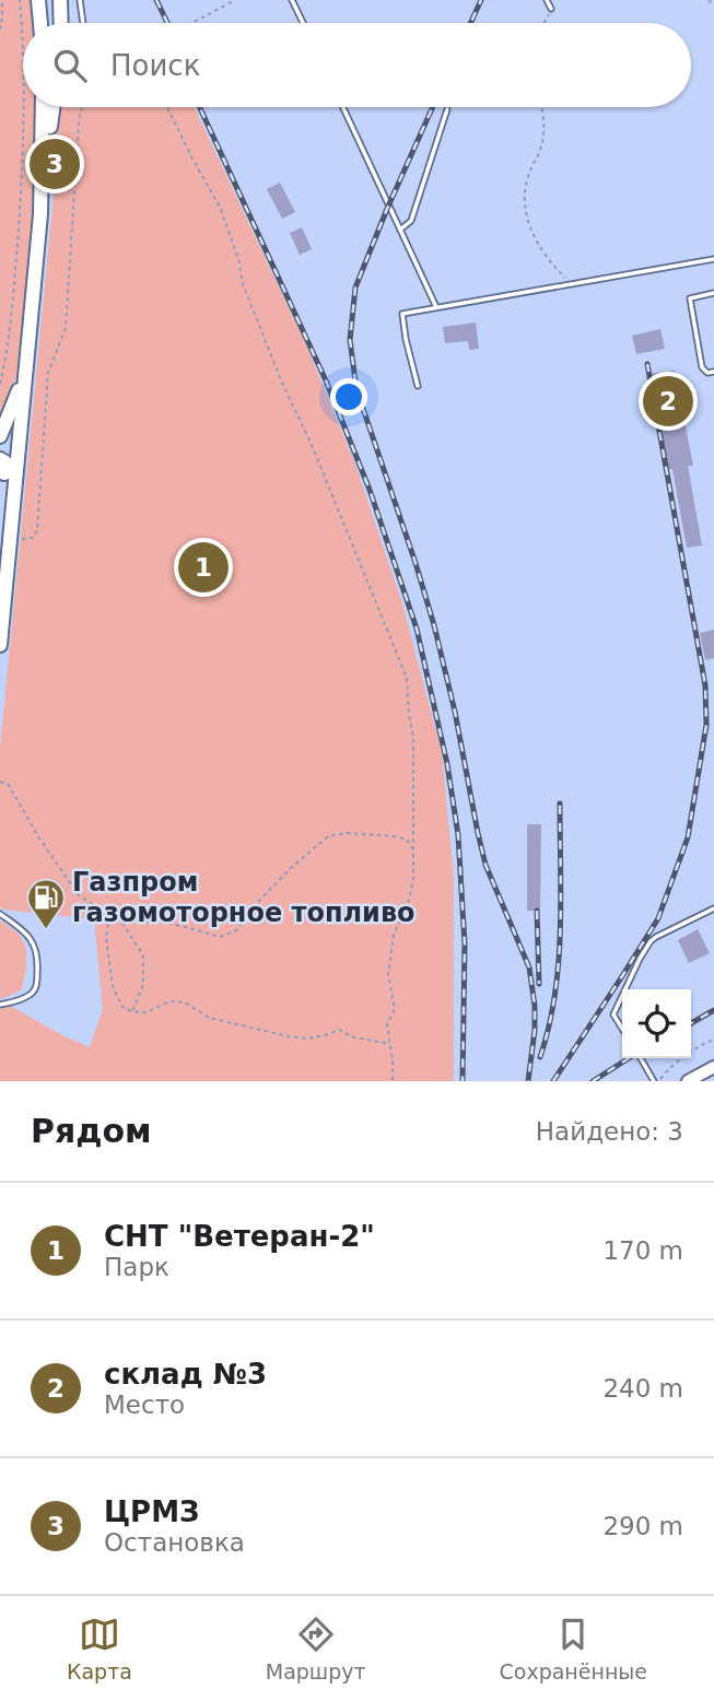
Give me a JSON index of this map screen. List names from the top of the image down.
{
  "places": {
    "fuel station": ["Газпром газомоторное топливо"]
  },
  "page": {
    "search": "Поиск",
    "pins": ["3", "2", "1"],
    "heading": ["Рядом", "Найдено: 3"],
    "list": [
      {
        "mark": "1",
        "name": "СНТ \"Ветеран-2\"",
        "note": "Парк",
        "value": "170 m"
      },
      {
        "mark": "2",
        "name": "склад №3",
        "note": "Место",
        "value": "240 m"
      },
      {
        "mark": "3",
        "name": "ЦРМЗ",
        "note": "Остановка",
        "value": "290 m"
      }
    ],
    "nav": ["Карта", "Маршрут", "Сохранённые"]
  }
}
